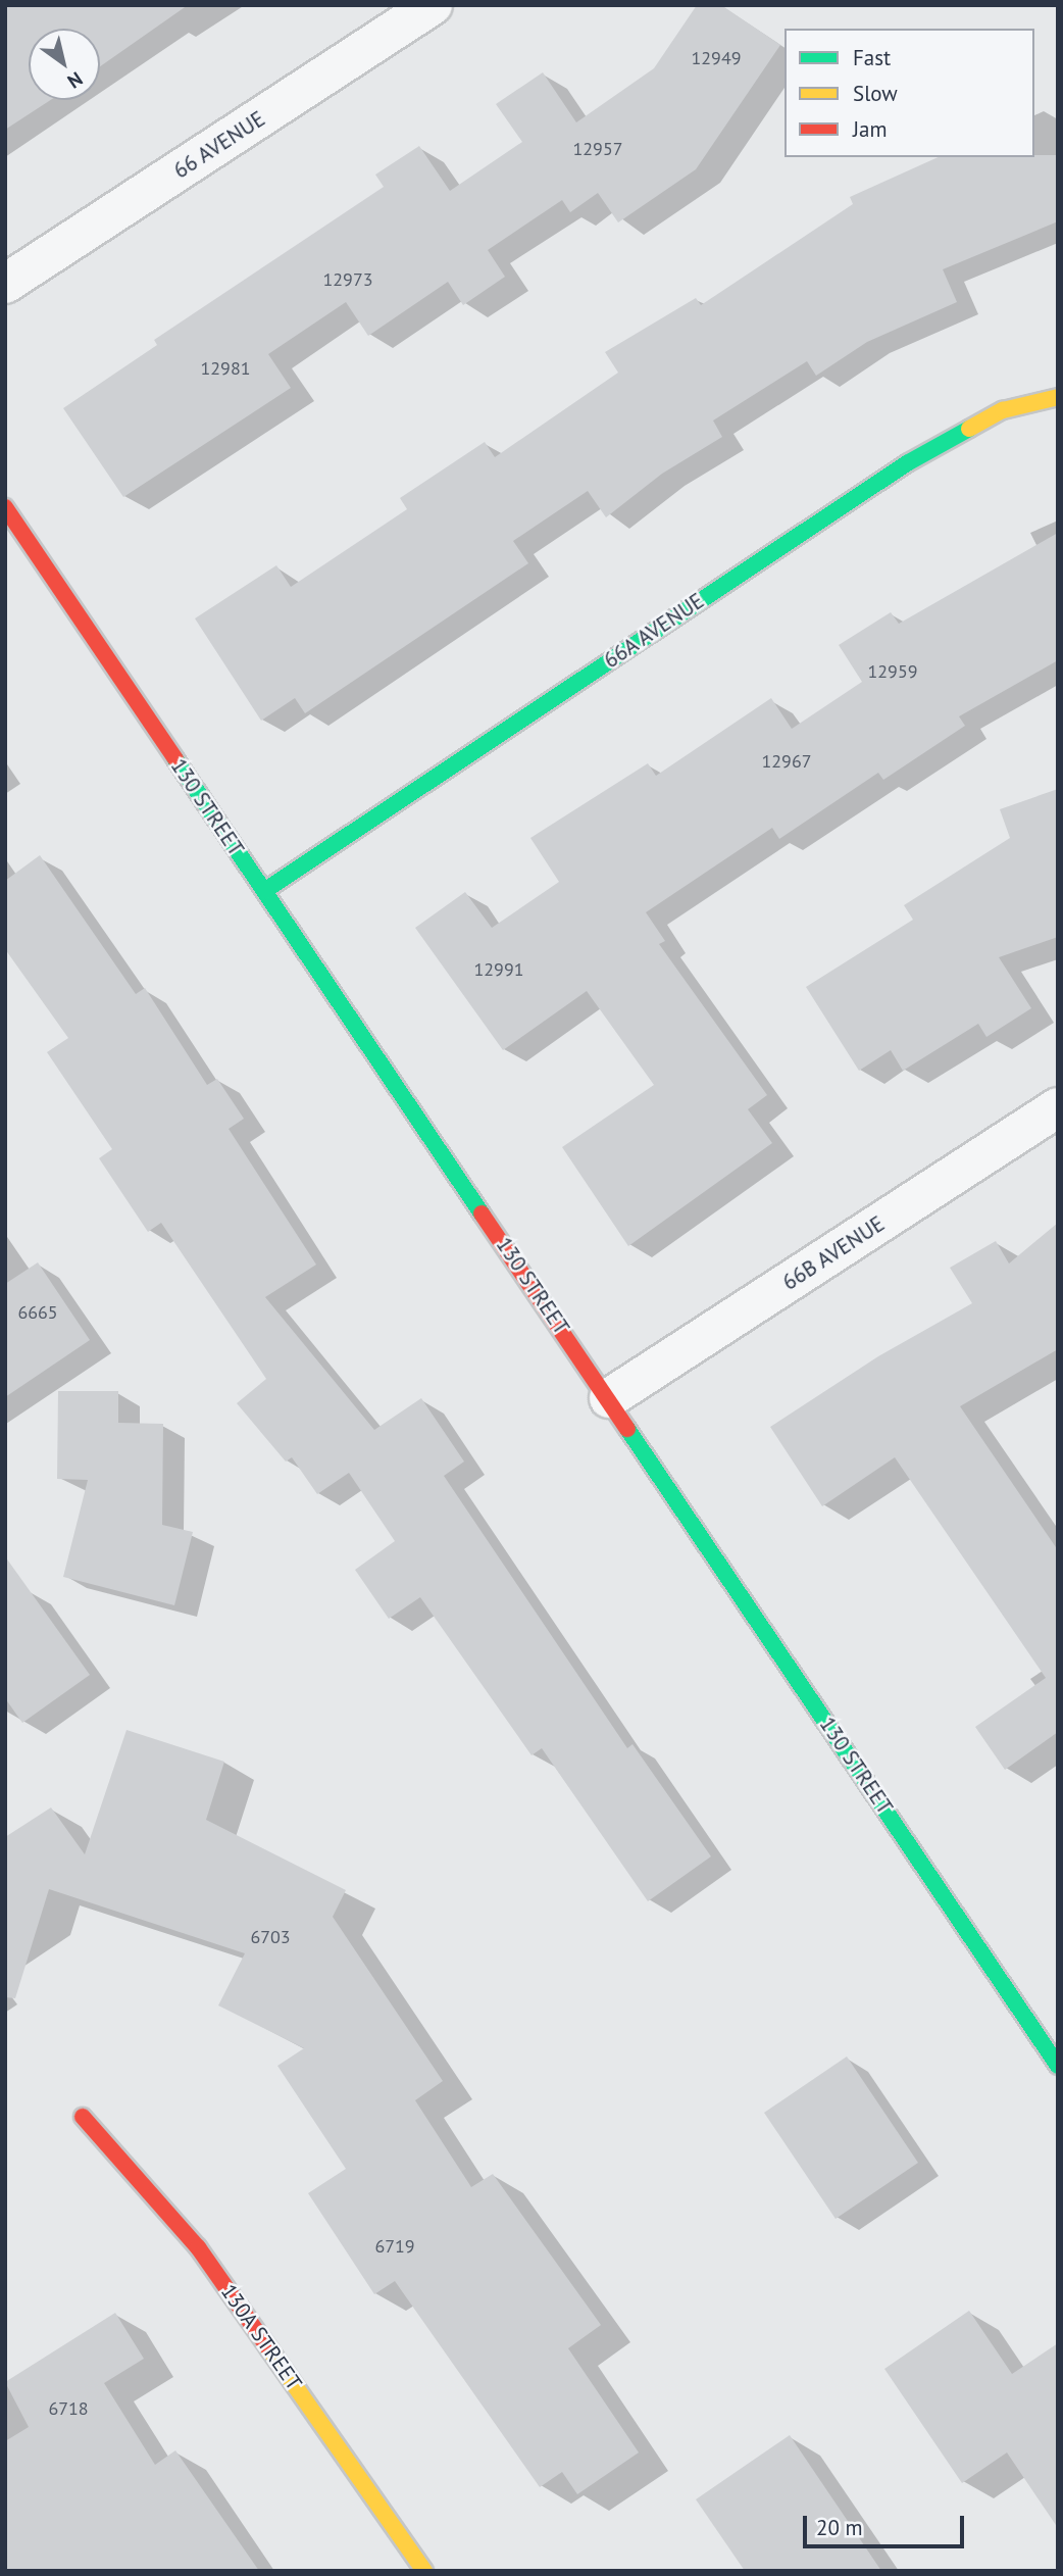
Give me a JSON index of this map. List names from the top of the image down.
{
  "streets": {
    "street": [
      "66 AVENUE",
      "66A AVENUE",
      "130 STREET",
      "66B AVENUE",
      "130A STREET"
    ]
  },
  "crossings": [
    ["66A AVENUE", "130 STREET"],
    ["130 STREET", "66B AVENUE"]
  ],
  "house_numbers": [
    "12949",
    "12957",
    "12973",
    "12981",
    "12959",
    "12967",
    "12991",
    "6665",
    "6703",
    "6719",
    "6718"
  ],
  "legend": ["Fast", "Slow", "Jam"],
  "scale_bar": "20 m",
  "north": "bottom right"
}
